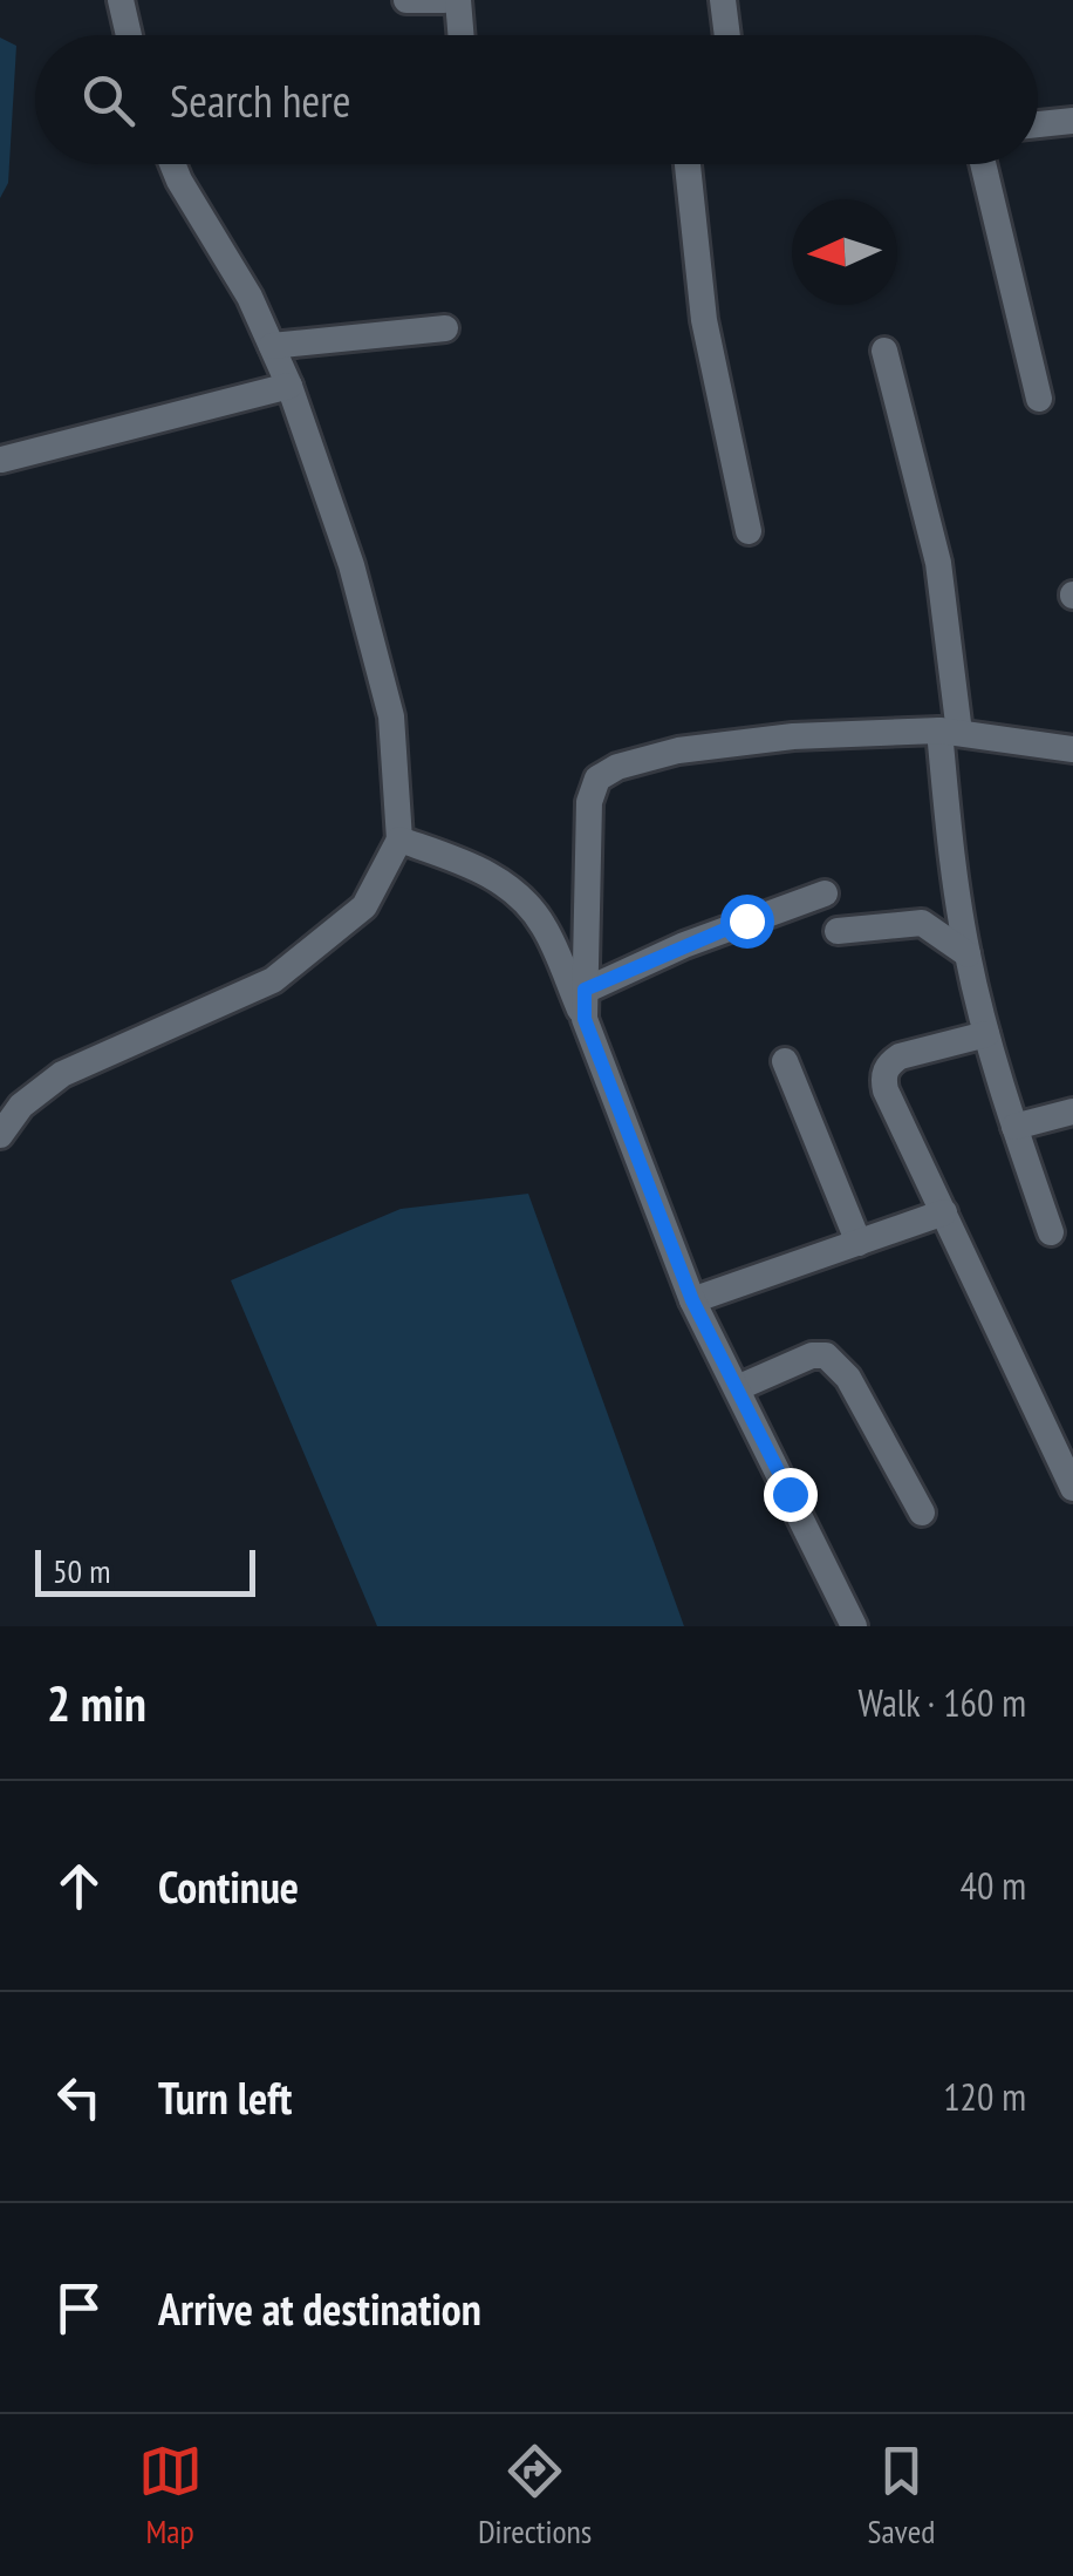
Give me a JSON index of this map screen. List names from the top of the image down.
{
  "scale_bar": "50 m",
  "north": "left",
  "page": {
    "search": "Search here",
    "scale": "50 m",
    "heading": ["2 min", "Walk · 160 m"],
    "list": [
      ["Continue", "40 m"],
      ["Turn left", "120 m"],
      "Arrive at destination"
    ],
    "nav": ["Map", "Directions", "Saved"]
  }
}
